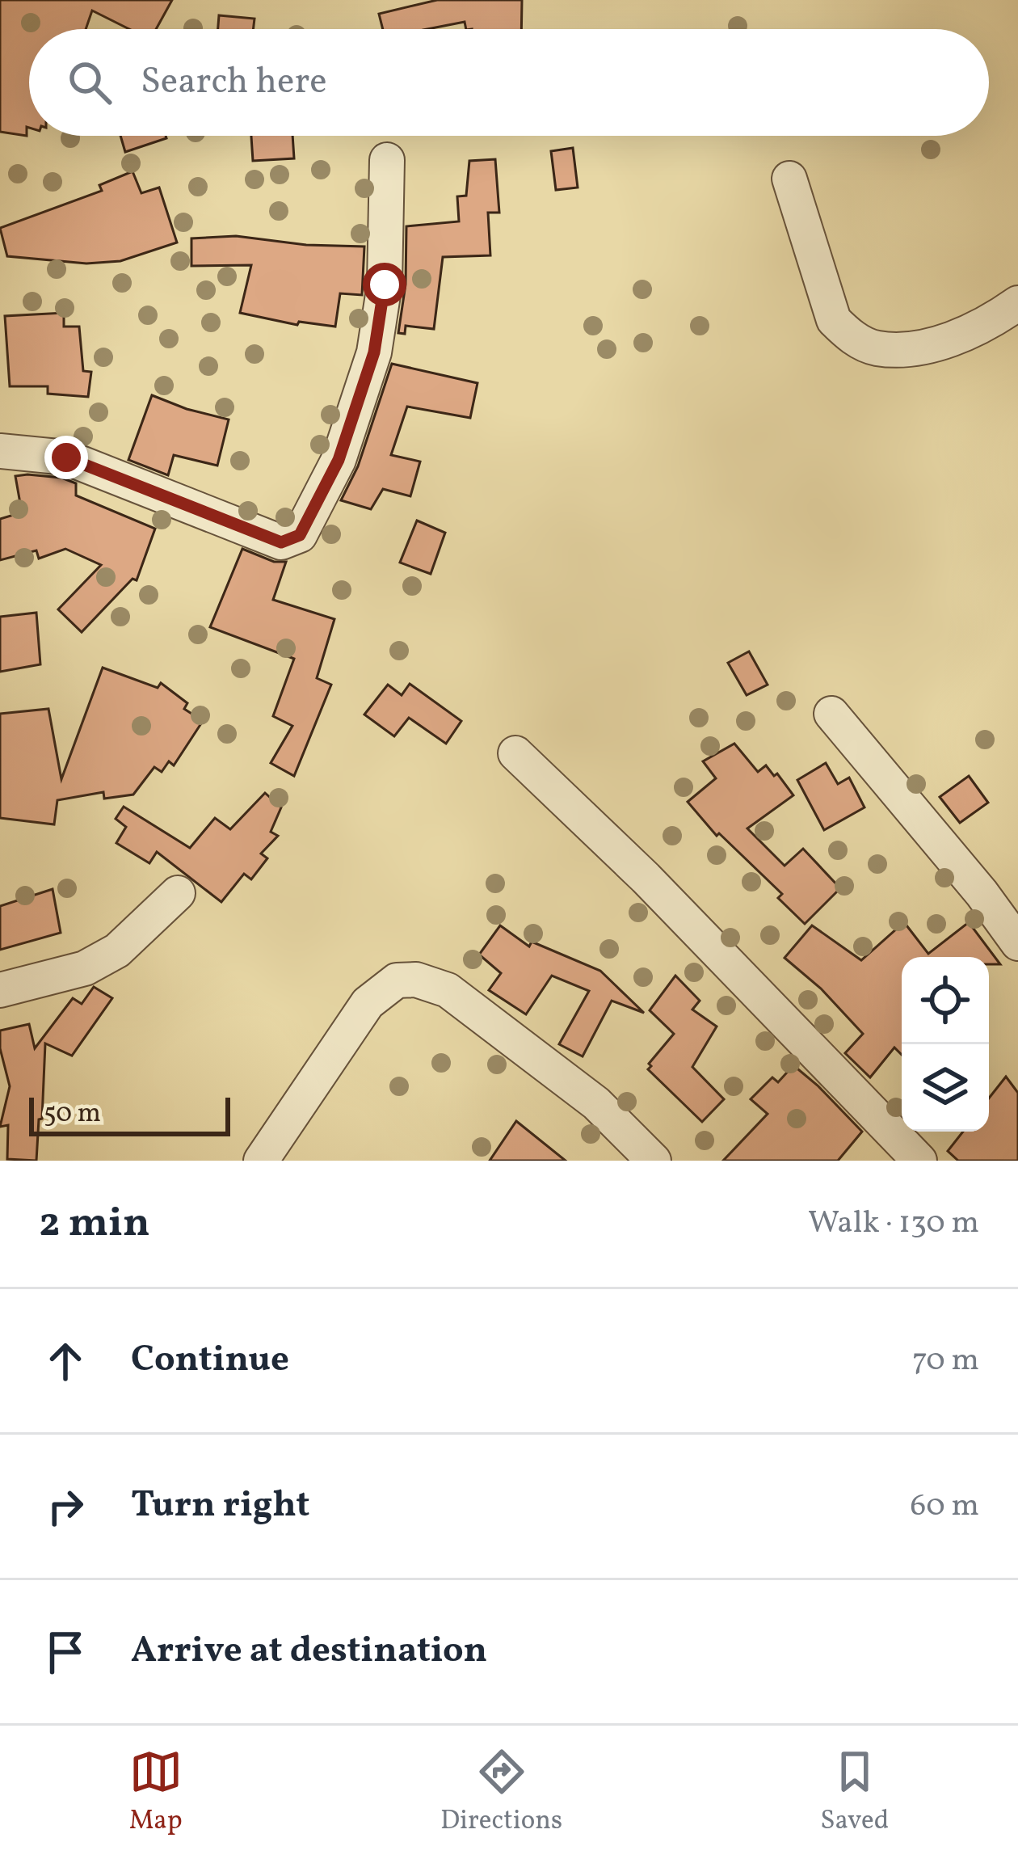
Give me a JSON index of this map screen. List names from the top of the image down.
{
  "scale_bar": "50 m",
  "page": {
    "search": "Search here",
    "scale": "50 m",
    "heading": ["2 min", "Walk · 130 m"],
    "list": [
      ["Continue", "70 m"],
      ["Turn right", "60 m"],
      "Arrive at destination"
    ],
    "nav": ["Map", "Directions", "Saved"]
  }
}
